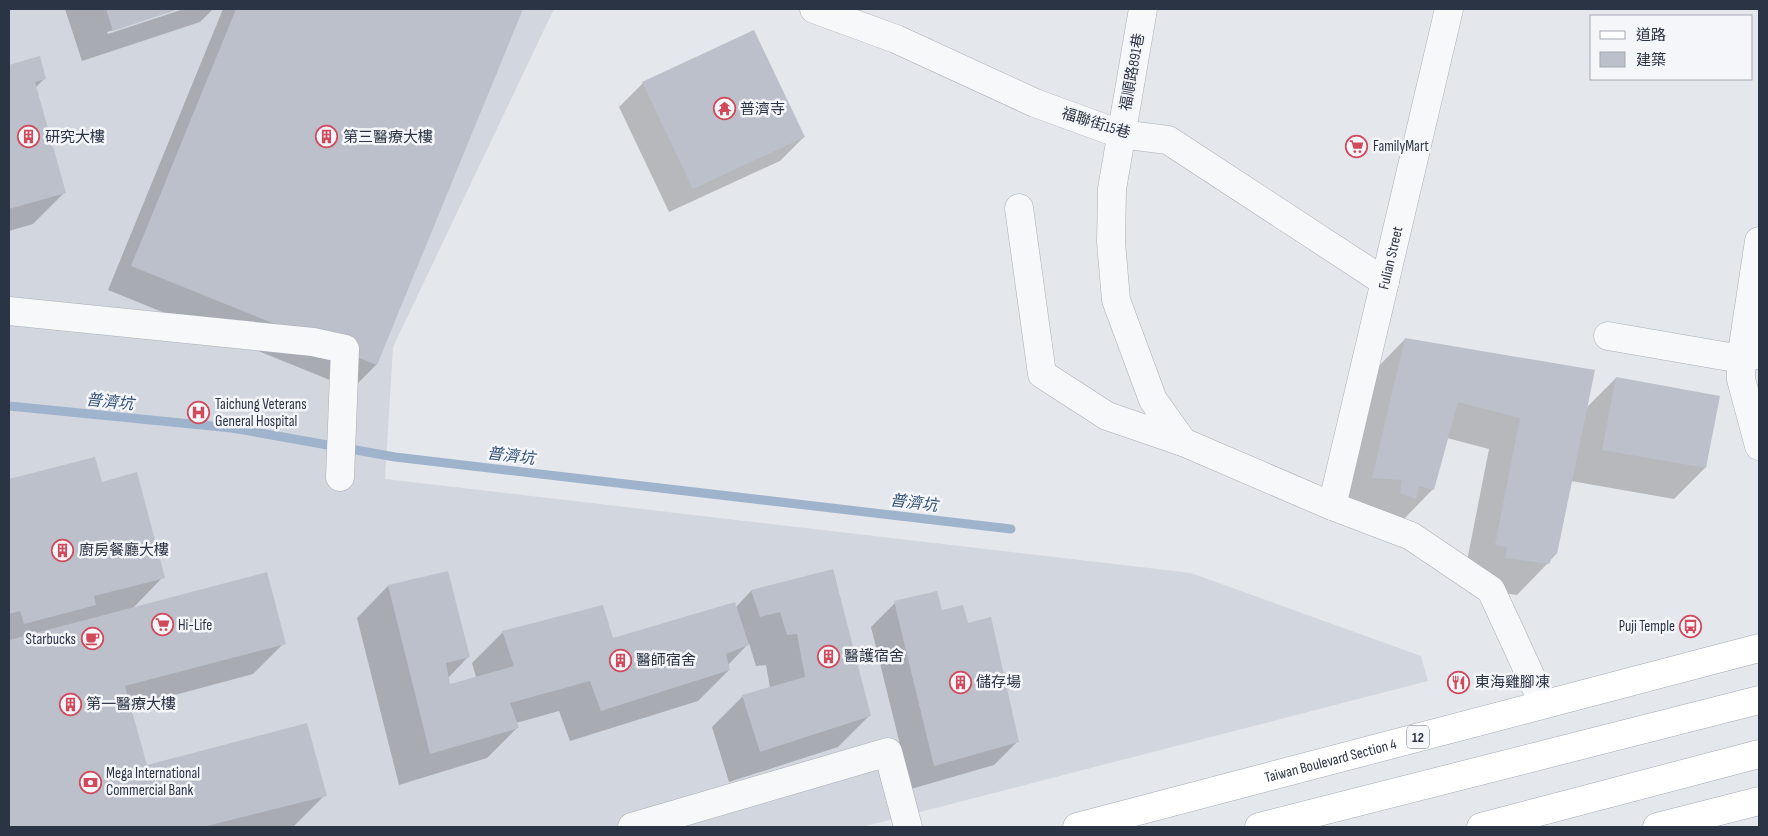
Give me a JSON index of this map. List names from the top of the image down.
{
  "streets": {
    "main road": ["12", "Taiwan Boulevard Section 4"],
    "street": ["福順路891巷", "福聯街15巷", "Fulian Street"]
  },
  "crossings": [
    ["福順路891巷", "福聯街15巷"],
    ["福聯街15巷", "Fulian Street"]
  ],
  "water": ["普濟坑"],
  "places": {
    "temple": ["普濟寺"],
    "building": [
      "研究大樓",
      "第三醫療大樓",
      "廚房餐廳大樓",
      "醫護宿舍",
      "醫師宿舍",
      "儲存場",
      "第一醫療大樓"
    ],
    "supermarket": ["FamilyMart", "Hi-Life"],
    "hospital": ["Taichung Veterans General Hospital"],
    "bus stop": ["Puji Temple"],
    "cafe": ["Starbucks"],
    "restaurant": ["東海雞腳凍"],
    "bank": ["Mega International Commercial Bank"]
  },
  "legend": ["道路", "建築"]
}
